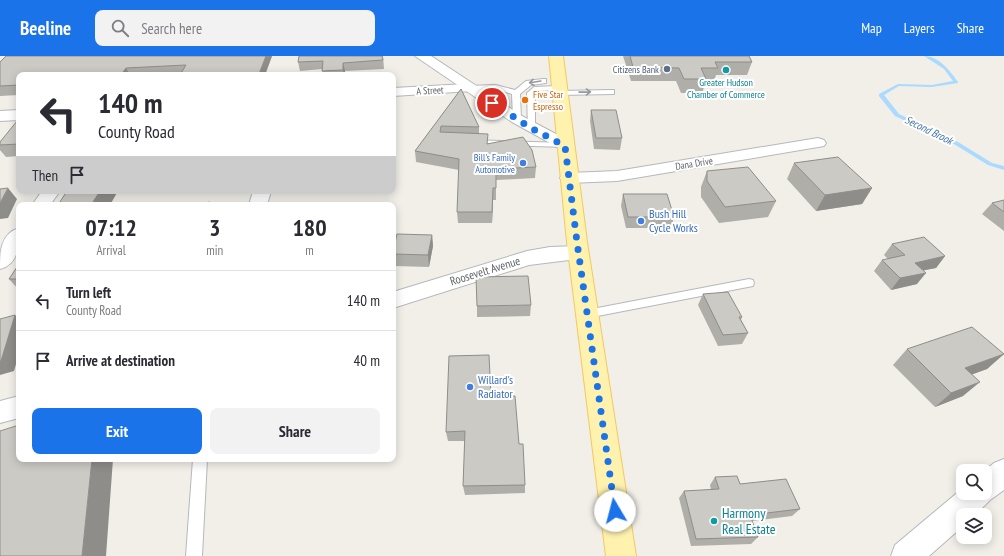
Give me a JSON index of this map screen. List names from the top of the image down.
{
  "streets": {
    "street": ["A Street", "Dana Drive", "Roosevelt Avenue"]
  },
  "water": ["Second Brook"],
  "places": [
    "Citizens Bank",
    "Greater Hudson Chamber of Commerce",
    "Five Star Espresso",
    "Bill's Family Automotive",
    "Bush Hill Cycle Works",
    "Willard's Radiator",
    "Harmony Real Estate"
  ],
  "page": {
    "header": "Beeline",
    "search": "Search here",
    "nav": ["Map", "Layers", "Share"],
    "turn": ["140 m", "County Road"],
    "then": "Then",
    "eta": [
      "07:12",
      "Arrival",
      "3",
      "min",
      "180",
      "m"
    ],
    "list": [
      {
        "name": "Turn left",
        "note": "County Road",
        "value": "140 m"
      },
      {
        "name": "Arrive at destination",
        "value": "40 m"
      }
    ],
    "buttons": ["Exit", "Share"]
  }
}
